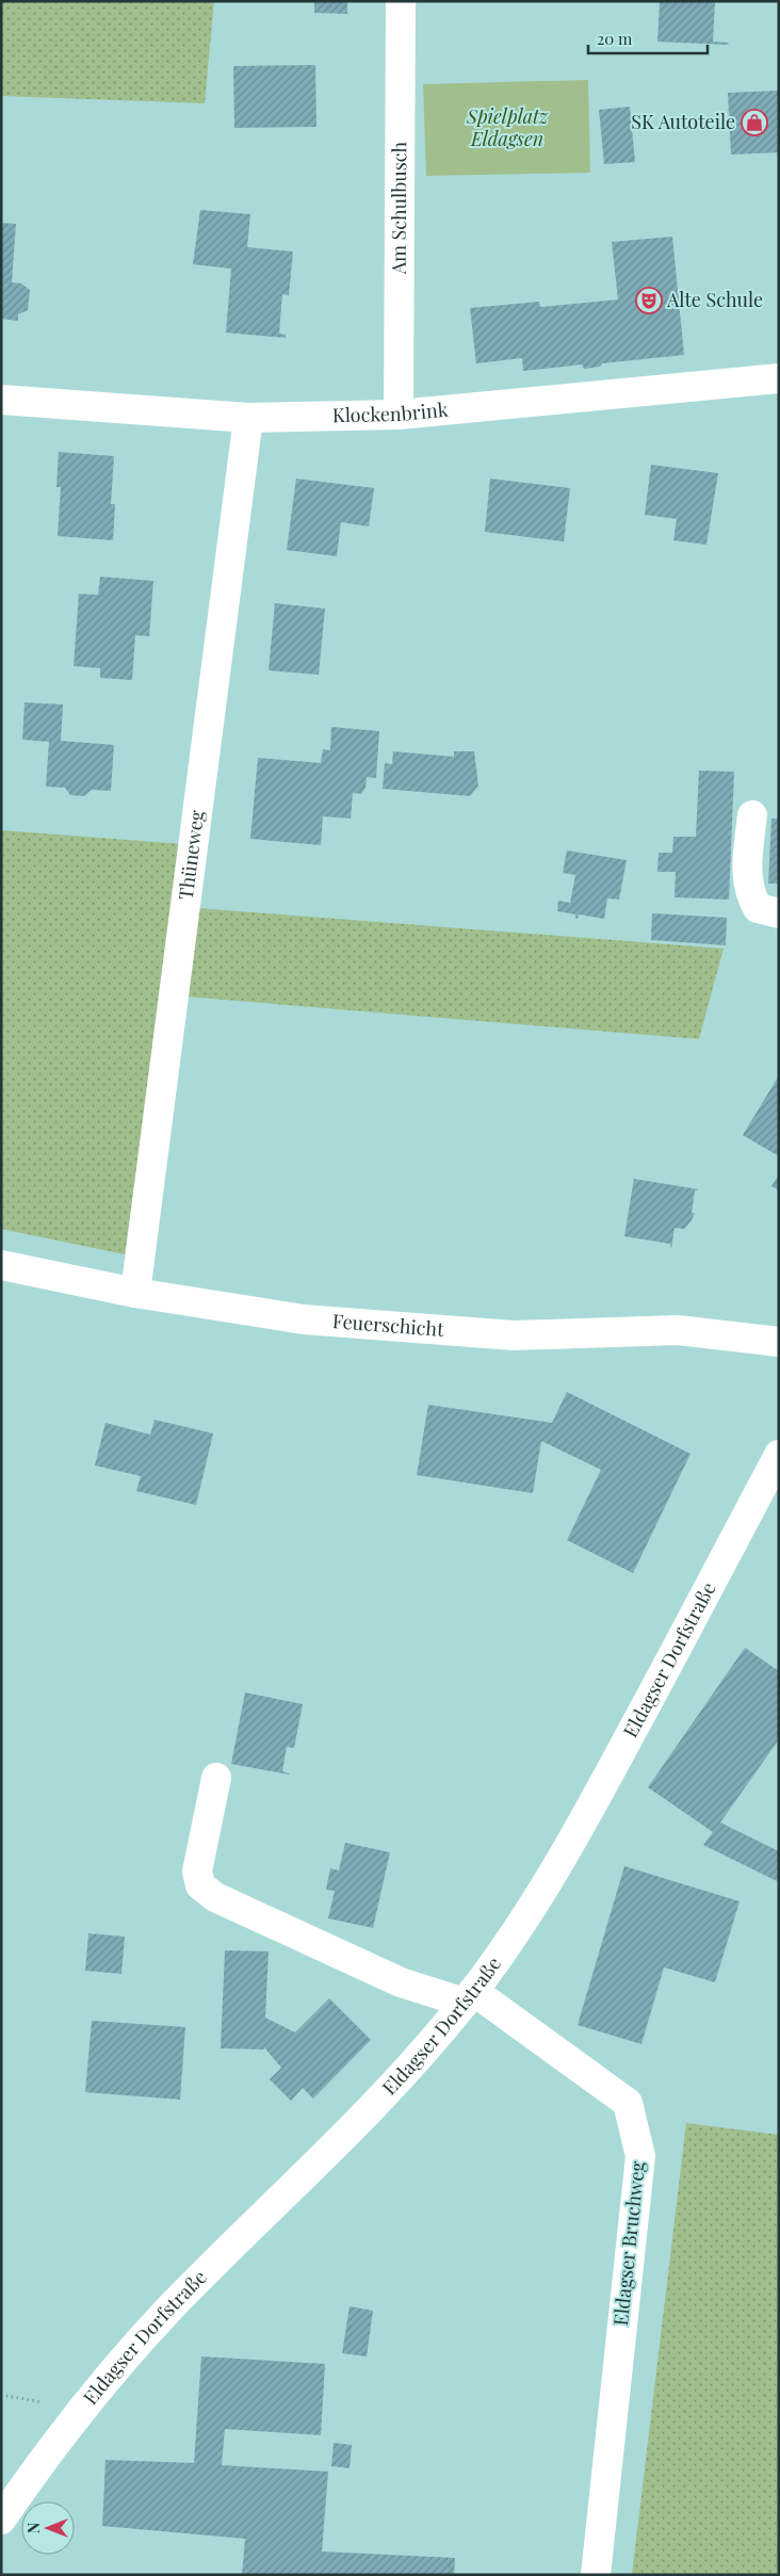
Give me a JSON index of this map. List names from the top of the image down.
{
  "streets": {
    "street": [
      "Am Schulbusch",
      "Klockenbrink",
      "Thüneweg",
      "Feuerschicht",
      "Eldagser Dorfstraße",
      "Eldagser Bruchweg"
    ]
  },
  "crossings": [
    ["Am Schulbusch", "Klockenbrink"],
    ["Klockenbrink", "Thüneweg"],
    ["Thüneweg", "Feuerschicht"],
    ["Eldagser Dorfstraße", "Eldagser Bruchweg"]
  ],
  "parks": ["Spielplatz Eldagsen"],
  "places": {
    "shop": ["SK Autoteile"],
    "theatre": ["Alte Schule"]
  },
  "scale_bar": "20 m",
  "north": "left"
}
